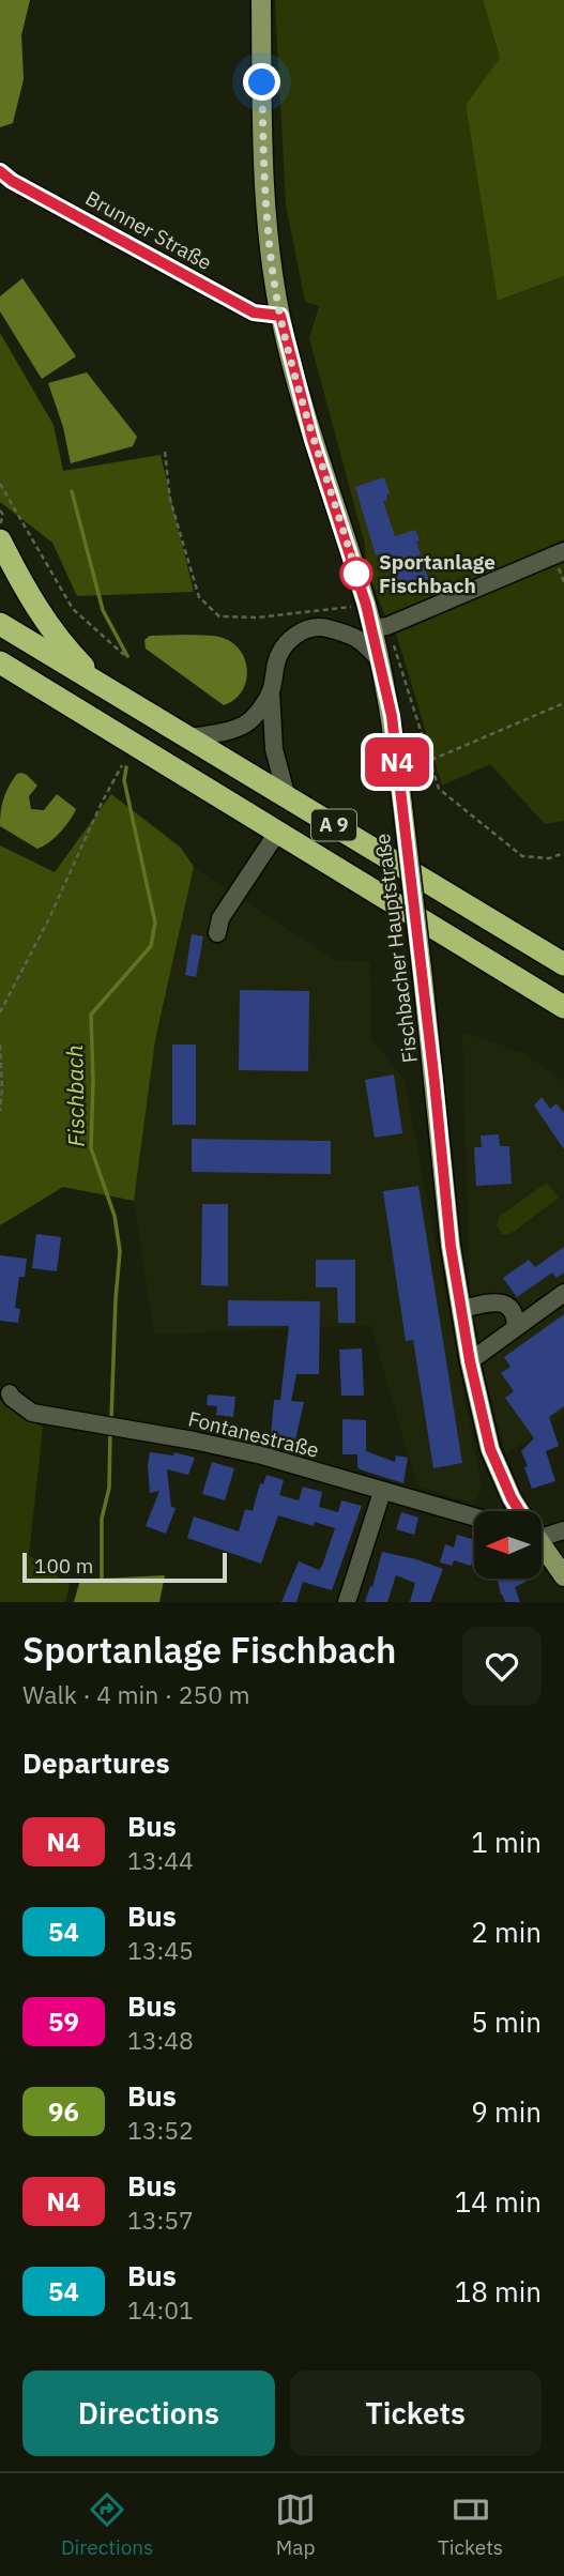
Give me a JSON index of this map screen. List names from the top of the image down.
{
  "streets": {
    "highway": ["A 9"],
    "main road": ["Fischbacher Hauptstraße"],
    "street": ["Brunner Straße", "Fontanestraße"]
  },
  "crossings": [
    ["Brunner Straße", "Fischbacher Hauptstraße"],
    ["Fischbacher Hauptstraße", "Fontanestraße"]
  ],
  "water": ["Fischbach"],
  "places": ["Sportanlage Fischbach"],
  "lines": ["bus line N4"],
  "scale_bar": "100 m",
  "north": "left",
  "page": {
    "on_map": "N4",
    "scale": "100 m",
    "heading": [
      ["Sportanlage Fischbach", "Walk · 4 min · 250 m"],
      "Departures"
    ],
    "list": [
      {
        "mark": "N4",
        "name": "Bus",
        "note": "13:44",
        "value": "1 min"
      },
      {
        "mark": "54",
        "name": "Bus",
        "note": "13:45",
        "value": "2 min"
      },
      {
        "mark": "59",
        "name": "Bus",
        "note": "13:48",
        "value": "5 min"
      },
      {
        "mark": "96",
        "name": "Bus",
        "note": "13:52",
        "value": "9 min"
      },
      {
        "mark": "N4",
        "name": "Bus",
        "note": "13:57",
        "value": "14 min"
      },
      {
        "mark": "54",
        "name": "Bus",
        "note": "14:01",
        "value": "18 min"
      }
    ],
    "buttons": ["Directions", "Tickets"],
    "tabs": ["Directions", "Map", "Tickets"]
  }
}
